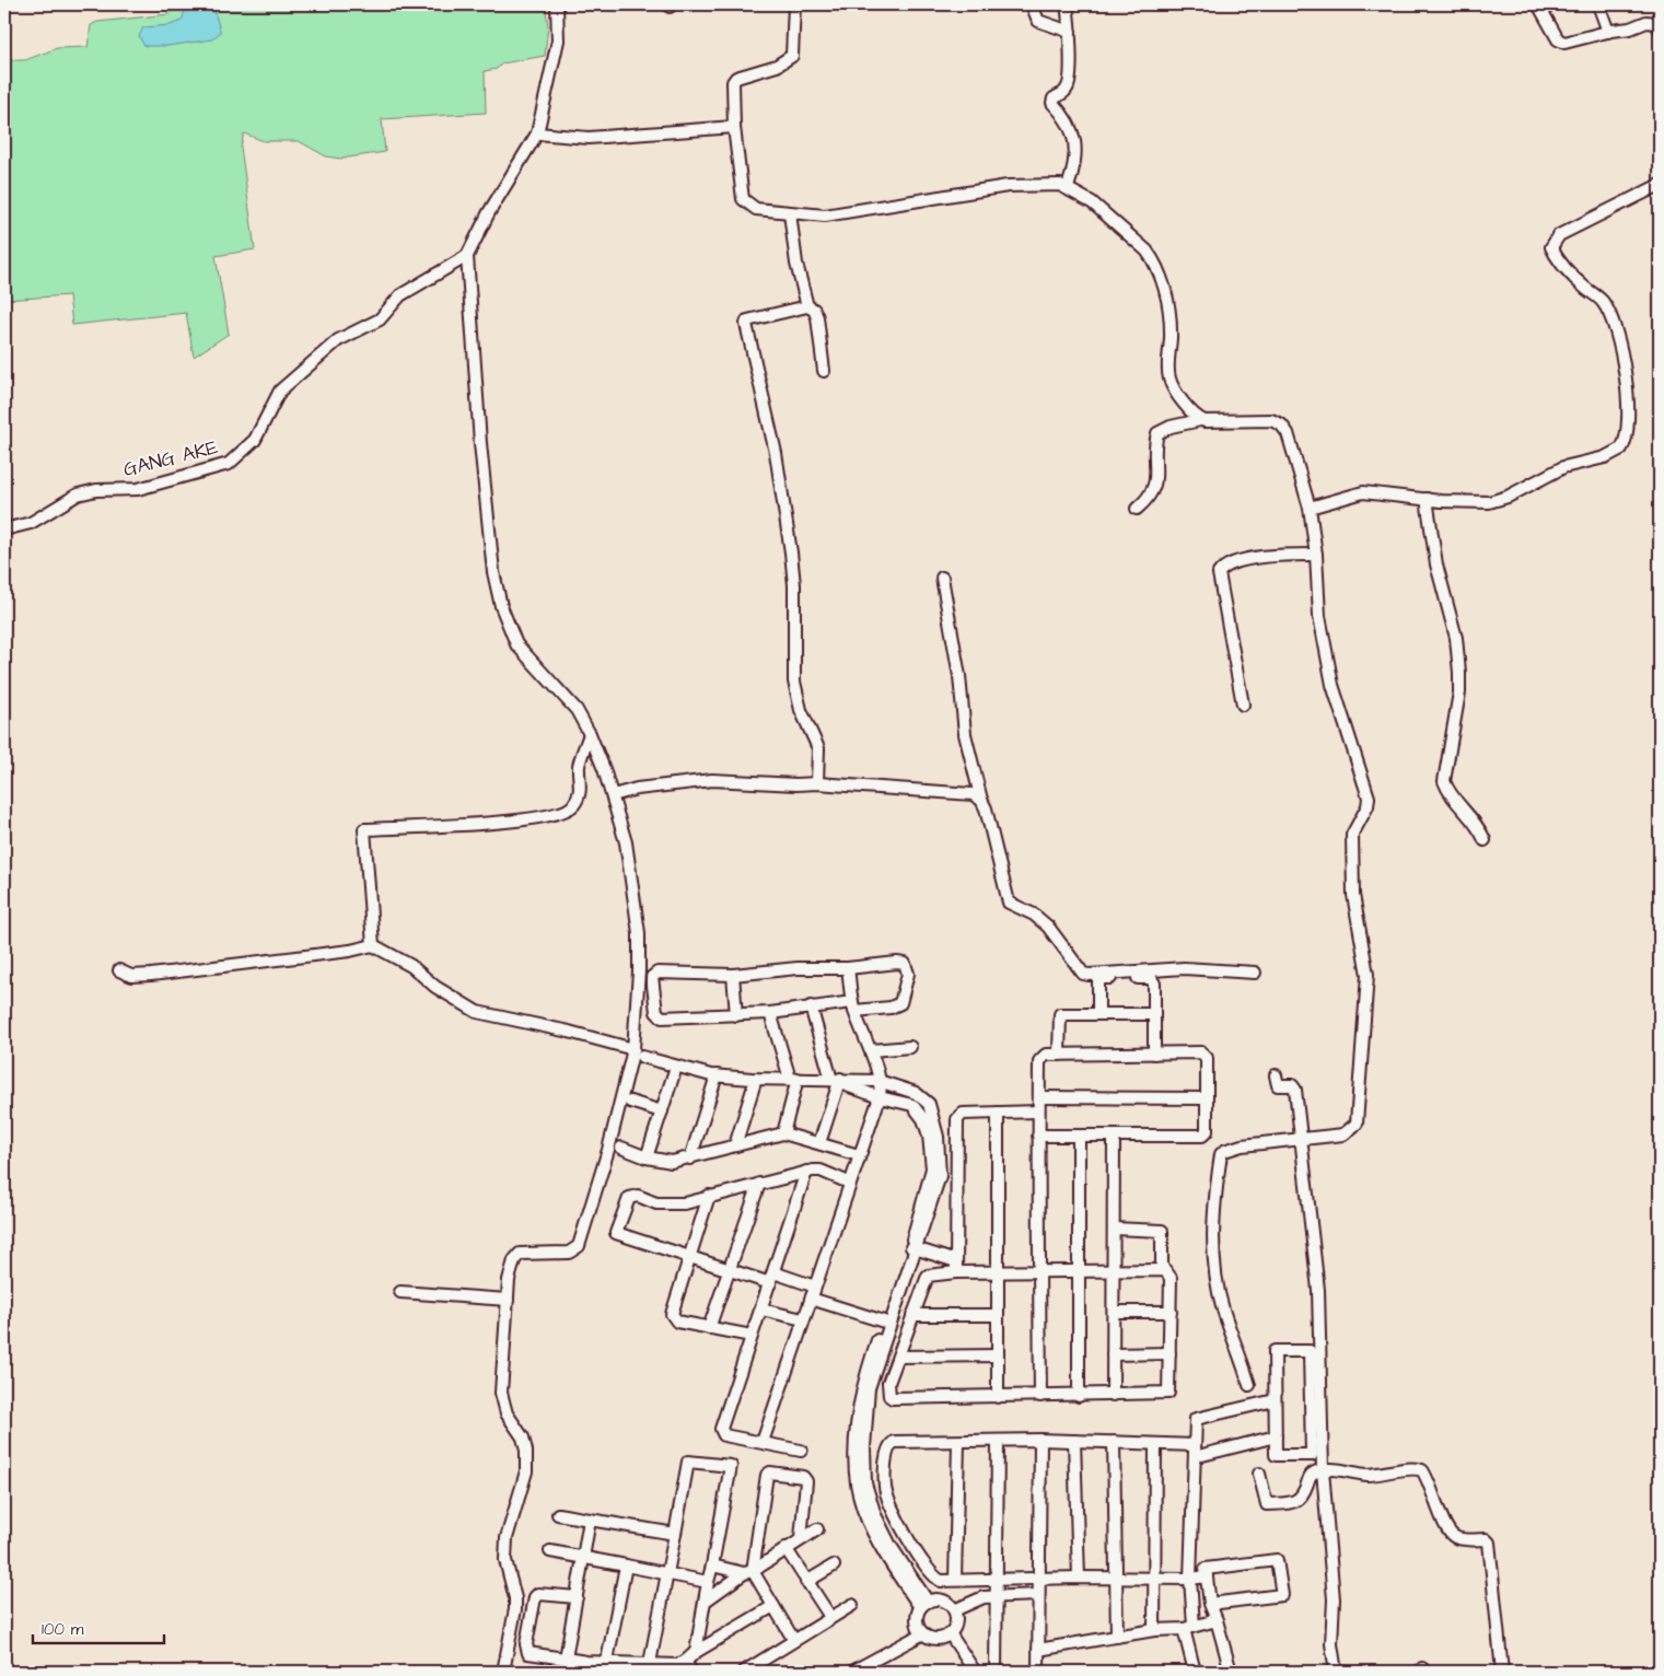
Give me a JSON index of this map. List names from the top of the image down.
{
  "streets": {
    "street": ["GANG AKE"]
  },
  "scale_bar": "100 m"
}
